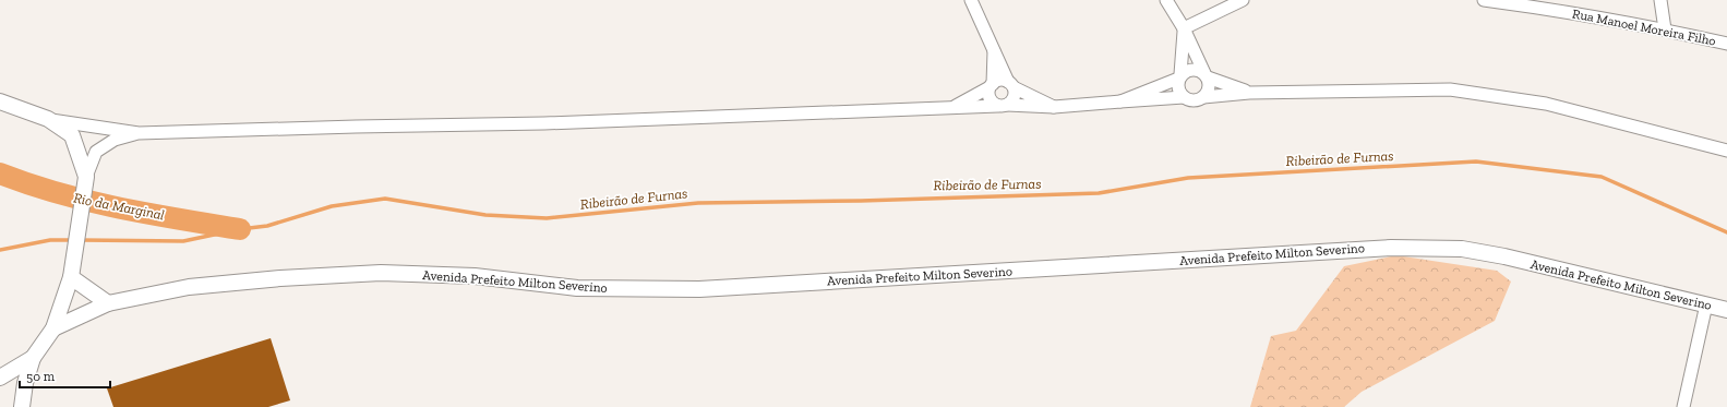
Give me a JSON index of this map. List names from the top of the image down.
{
  "streets": {
    "main road": ["Avenida Prefeito Milton Severino"],
    "street": ["Rua Manoel Moreira Filho"]
  },
  "water": ["Ribeirão de Furnas", "Rio da Marginal"],
  "scale_bar": "50 m"
}
